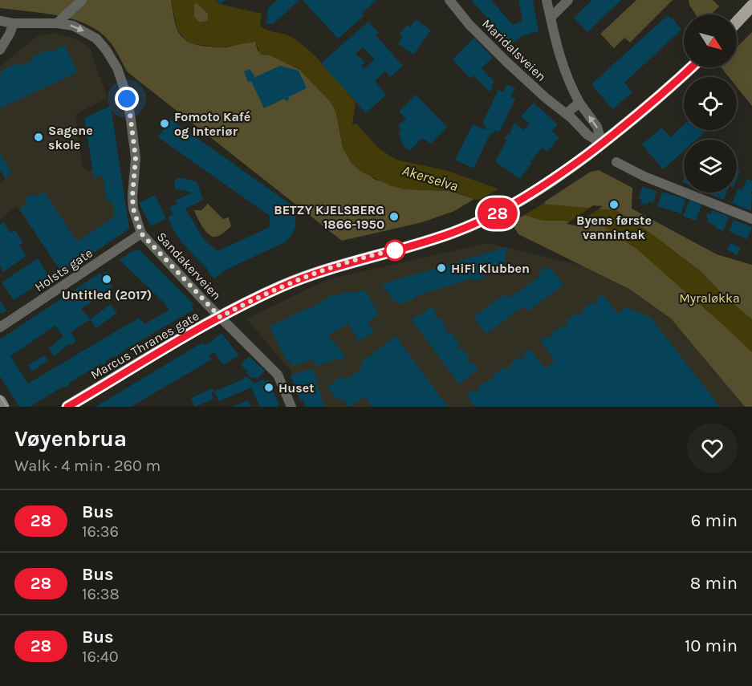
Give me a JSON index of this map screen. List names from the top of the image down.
{
  "streets": {
    "main road": ["Marcus Thranes gate"],
    "street": ["Maridalsveien", "Sandakerveien", "Holsts gate"]
  },
  "crossings": [
    ["Maridalsveien", "Marcus Thranes gate"],
    ["Sandakerveien", "Holsts gate"],
    ["Sandakerveien", "Marcus Thranes gate"]
  ],
  "one_way": ["Sandakerveien"],
  "water": ["Akerselva"],
  "parks": ["Myraløkka"],
  "places": [
    "Fomoto Kafé og Interiør",
    "Sagene skole",
    "Byens første vannintak",
    "BETZY KJELSBERG 1866-1950",
    "HiFi Klubben",
    "Untitled (2017)",
    "Huset"
  ],
  "lines": ["bus line 28"],
  "north": "bottom right",
  "page": {
    "on_map": "28",
    "heading": ["Vøyenbrua", "Walk · 4 min · 260 m"],
    "list": [
      {
        "mark": "28",
        "name": "Bus",
        "note": "16:36",
        "value": "6 min"
      },
      {
        "mark": "28",
        "name": "Bus",
        "note": "16:38",
        "value": "8 min"
      },
      {
        "mark": "28",
        "name": "Bus",
        "note": "16:40",
        "value": "10 min"
      }
    ]
  }
}
